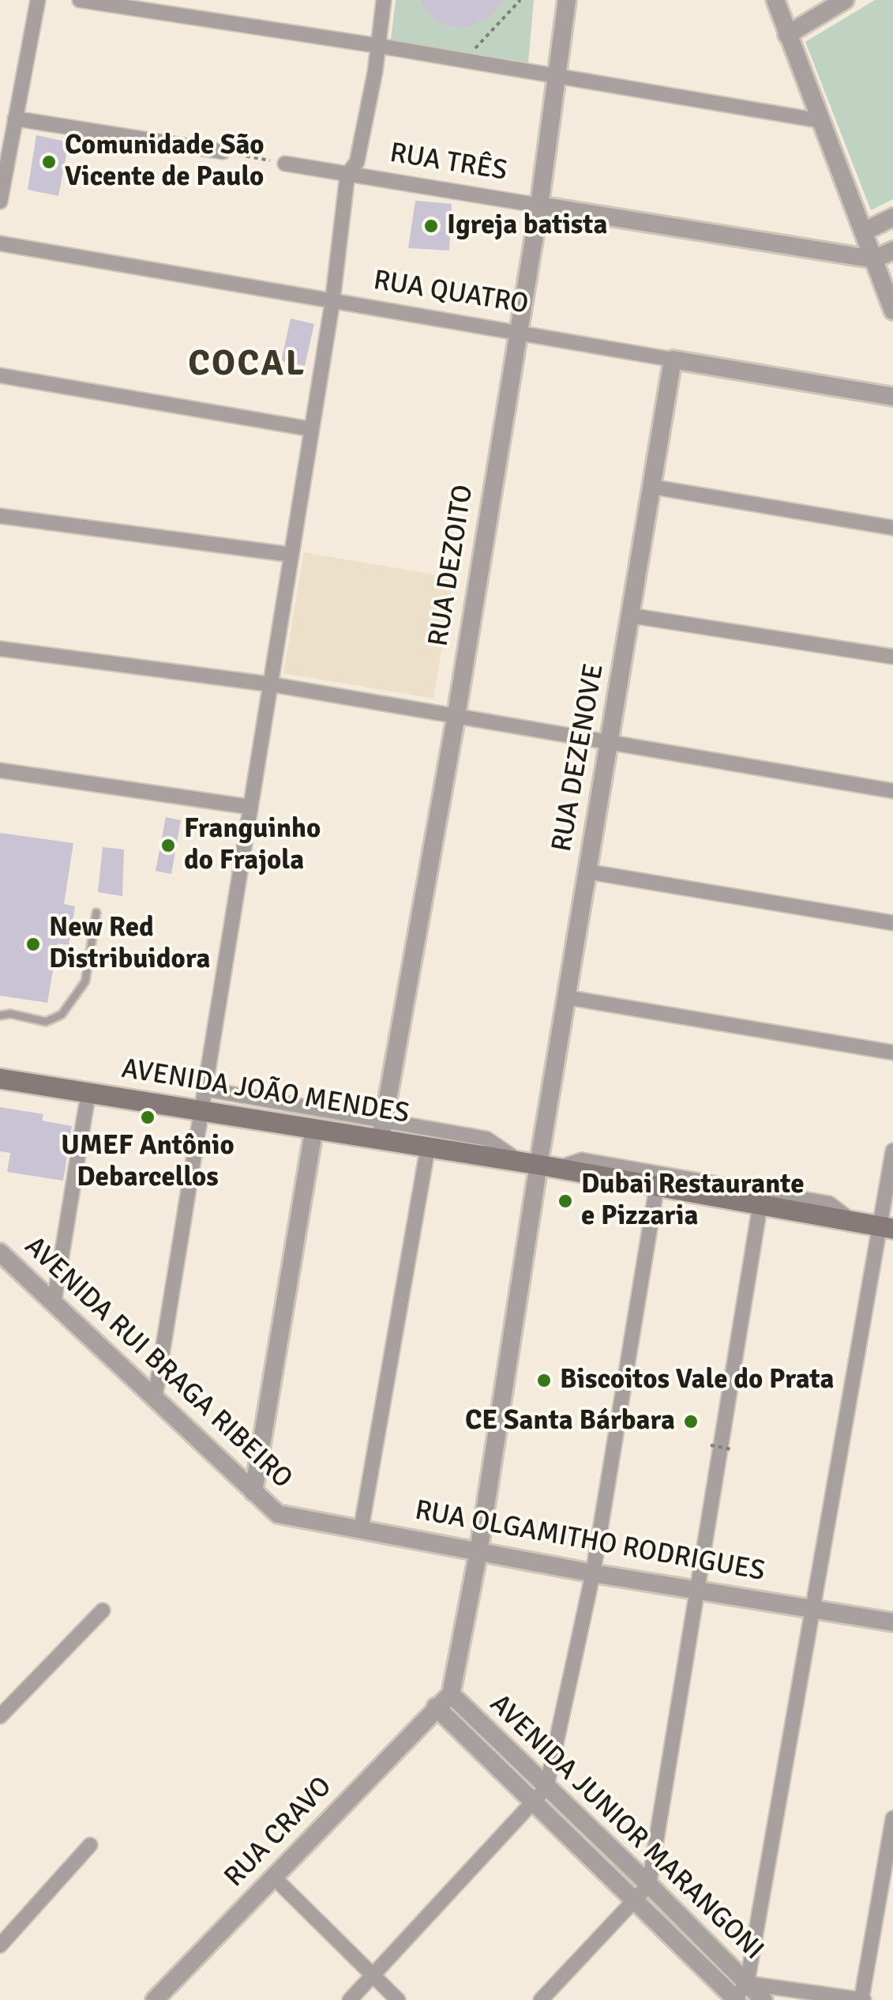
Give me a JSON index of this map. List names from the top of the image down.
{
  "streets": {
    "main road": ["AVENIDA JOÃO MENDES"],
    "street": [
      "RUA TRÊS",
      "RUA QUATRO",
      "RUA DEZOITO",
      "RUA DEZENOVE",
      "AVENIDA RUI BRAGA RIBEIRO",
      "RUA OLGAMITHO RODRIGUES",
      "AVENIDA JUNIOR MARANGONI",
      "RUA CRAVO"
    ]
  },
  "crossings": [
    ["RUA TRÊS", "RUA DEZOITO"],
    ["RUA QUATRO", "RUA DEZOITO"],
    ["RUA QUATRO", "RUA DEZENOVE"],
    ["RUA DEZOITO", "AVENIDA JOÃO MENDES"],
    ["RUA DEZENOVE", "AVENIDA JOÃO MENDES"],
    ["RUA DEZENOVE", "RUA OLGAMITHO RODRIGUES"],
    ["RUA DEZENOVE", "AVENIDA JUNIOR MARANGONI"],
    ["RUA DEZENOVE", "RUA CRAVO"],
    ["AVENIDA RUI BRAGA RIBEIRO", "RUA OLGAMITHO RODRIGUES"],
    ["AVENIDA JUNIOR MARANGONI", "RUA CRAVO"]
  ],
  "districts": ["COCAL"],
  "places": [
    "Comunidade São Vicente de Paulo",
    "Igreja batista",
    "Franguinho do Frajola",
    "New Red Distribuidora",
    "UMEF Antônio Debarcellos",
    "Dubai Restaurante e Pizzaria",
    "Biscoitos Vale do Prata",
    "CE Santa Bárbara"
  ]
}
